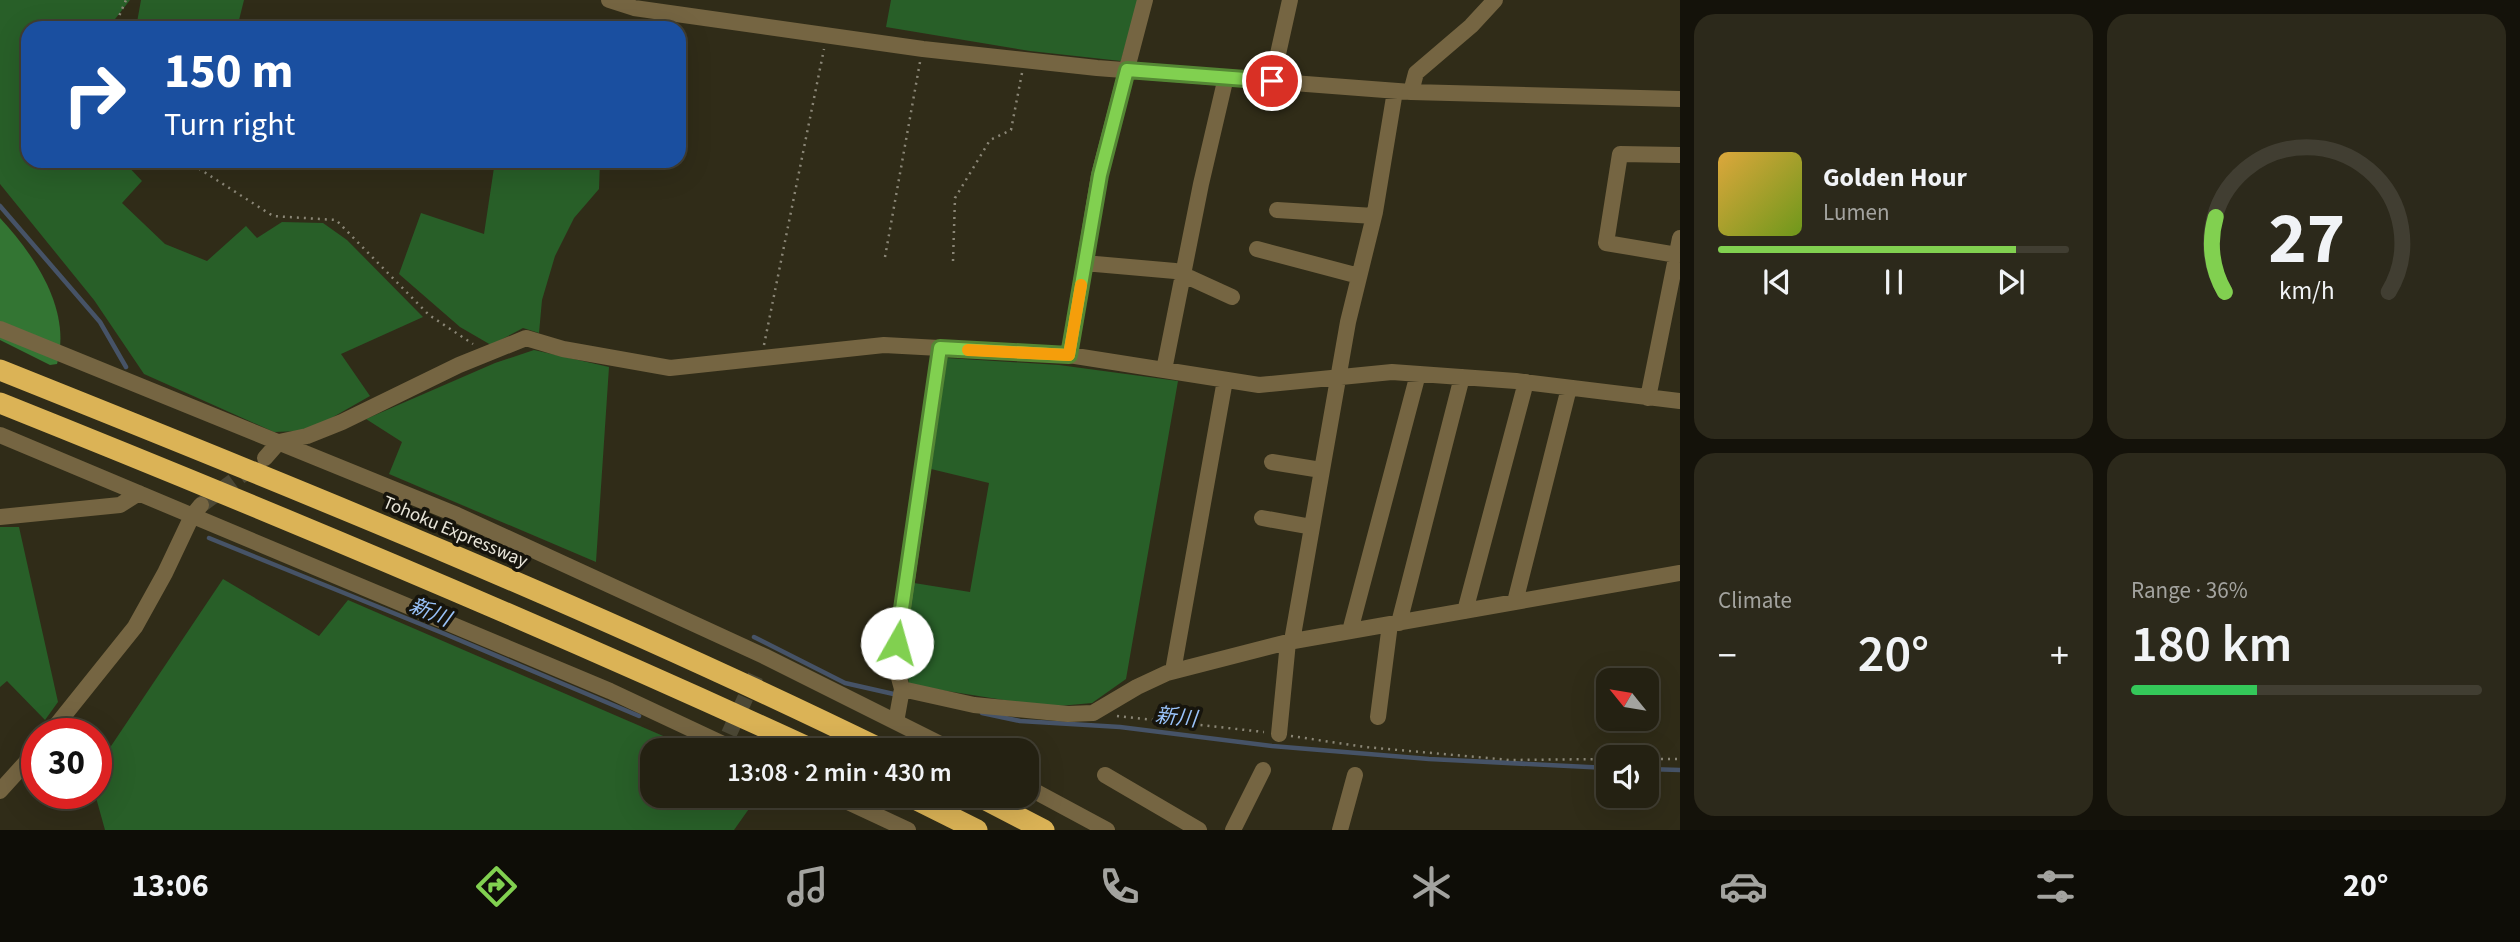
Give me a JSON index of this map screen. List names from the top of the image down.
{
  "streets": {
    "highway": ["Tohoku Expressway"]
  },
  "water": ["新川"],
  "north": "top left",
  "page": {
    "turn": ["150 m", "Turn right"],
    "song": ["Golden Hour", "Lumen"],
    "tile": [
      "Climate",
      ["Range · 36%", "180 km"]
    ],
    "heat": ["−", "20°", "+"],
    "limit": "30",
    "trip": "13:08 · 2 min · 430 m",
    "tabs": ["13:06", "20°"],
    "gauge": ["27", "km/h"]
  }
}
